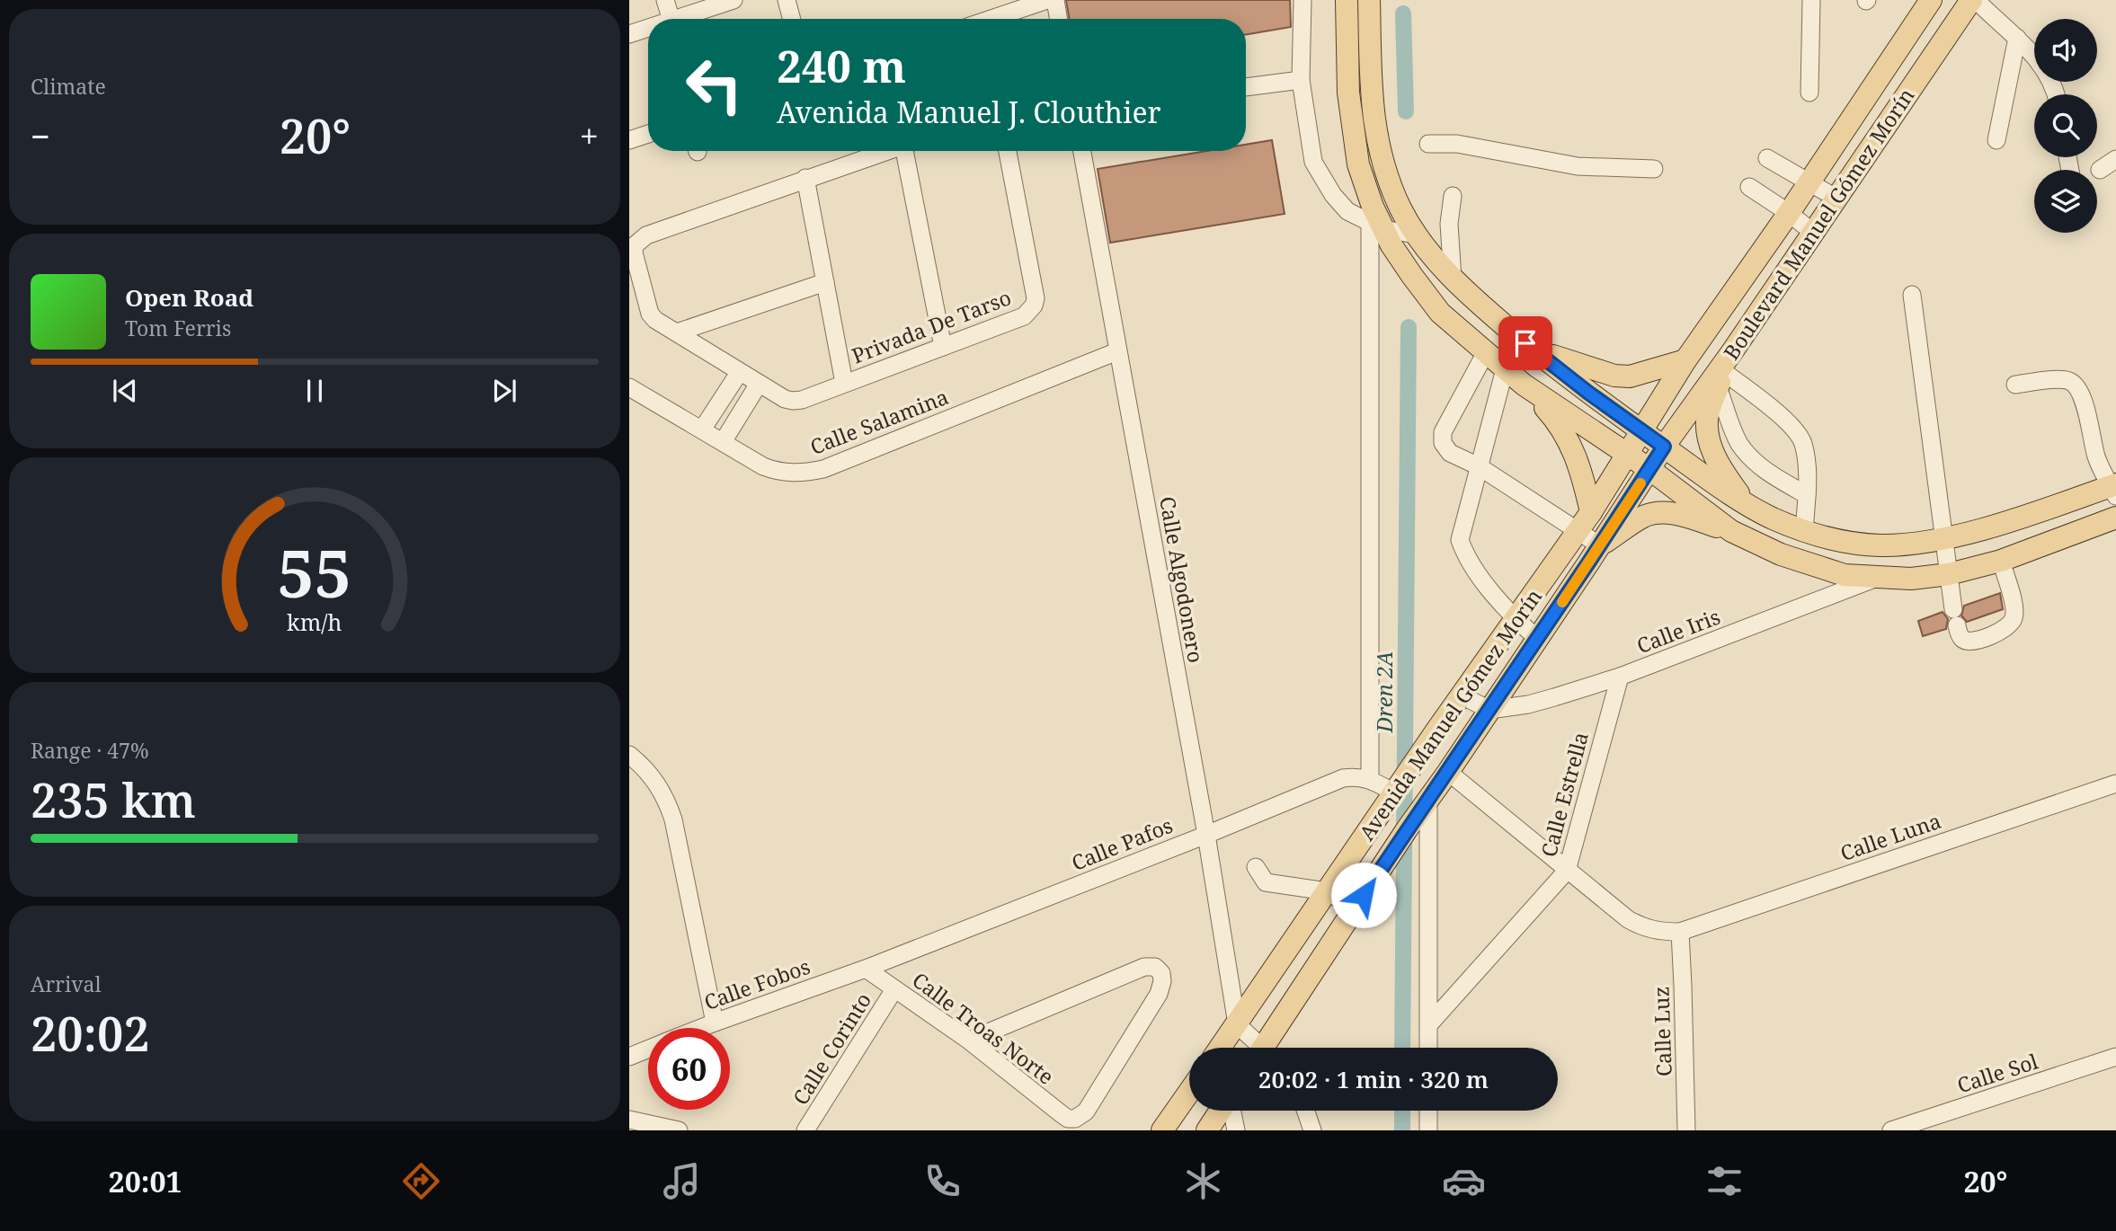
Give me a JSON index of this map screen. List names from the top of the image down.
{
  "streets": {
    "main road": ["Boulevard Manuel Gómez Morín", "Avenida Manuel Gómez Morín"],
    "street": [
      "Privada De Tarso",
      "Calle Salamina",
      "Calle Algodonero",
      "Calle Iris",
      "Calle Estrella",
      "Calle Luna",
      "Calle Pafos",
      "Calle Fobos",
      "Calle Troas Norte",
      "Calle Luz",
      "Calle Corinto",
      "Calle Sol"
    ]
  },
  "crossings": [
    ["Boulevard Manuel Gómez Morín", "Avenida Manuel Gómez Morín"],
    ["Calle Salamina", "Calle Algodonero"],
    ["Calle Algodonero", "Avenida Manuel Gómez Morín"],
    ["Calle Algodonero", "Calle Pafos"],
    ["Calle Iris", "Avenida Manuel Gómez Morín"],
    ["Calle Iris", "Calle Estrella"],
    ["Calle Luna", "Calle Luz"],
    ["Calle Pafos", "Calle Fobos"],
    ["Calle Pafos", "Calle Troas Norte"],
    ["Calle Fobos", "Calle Troas Norte"],
    ["Calle Troas Norte", "Calle Corinto"]
  ],
  "water": ["Dren 2A"],
  "page": {
    "tile": [
      "Climate",
      ["Range · 47%", "235 km"],
      ["Arrival", "20:02"]
    ],
    "turn": ["240 m", "Avenida Manuel J. Clouthier"],
    "heat": ["−", "20°", "+"],
    "song": ["Open Road", "Tom Ferris"],
    "limit": "60",
    "trip": "20:02 · 1 min · 320 m",
    "tabs": ["20:01", "20°"],
    "gauge": ["55", "km/h"]
  }
}
